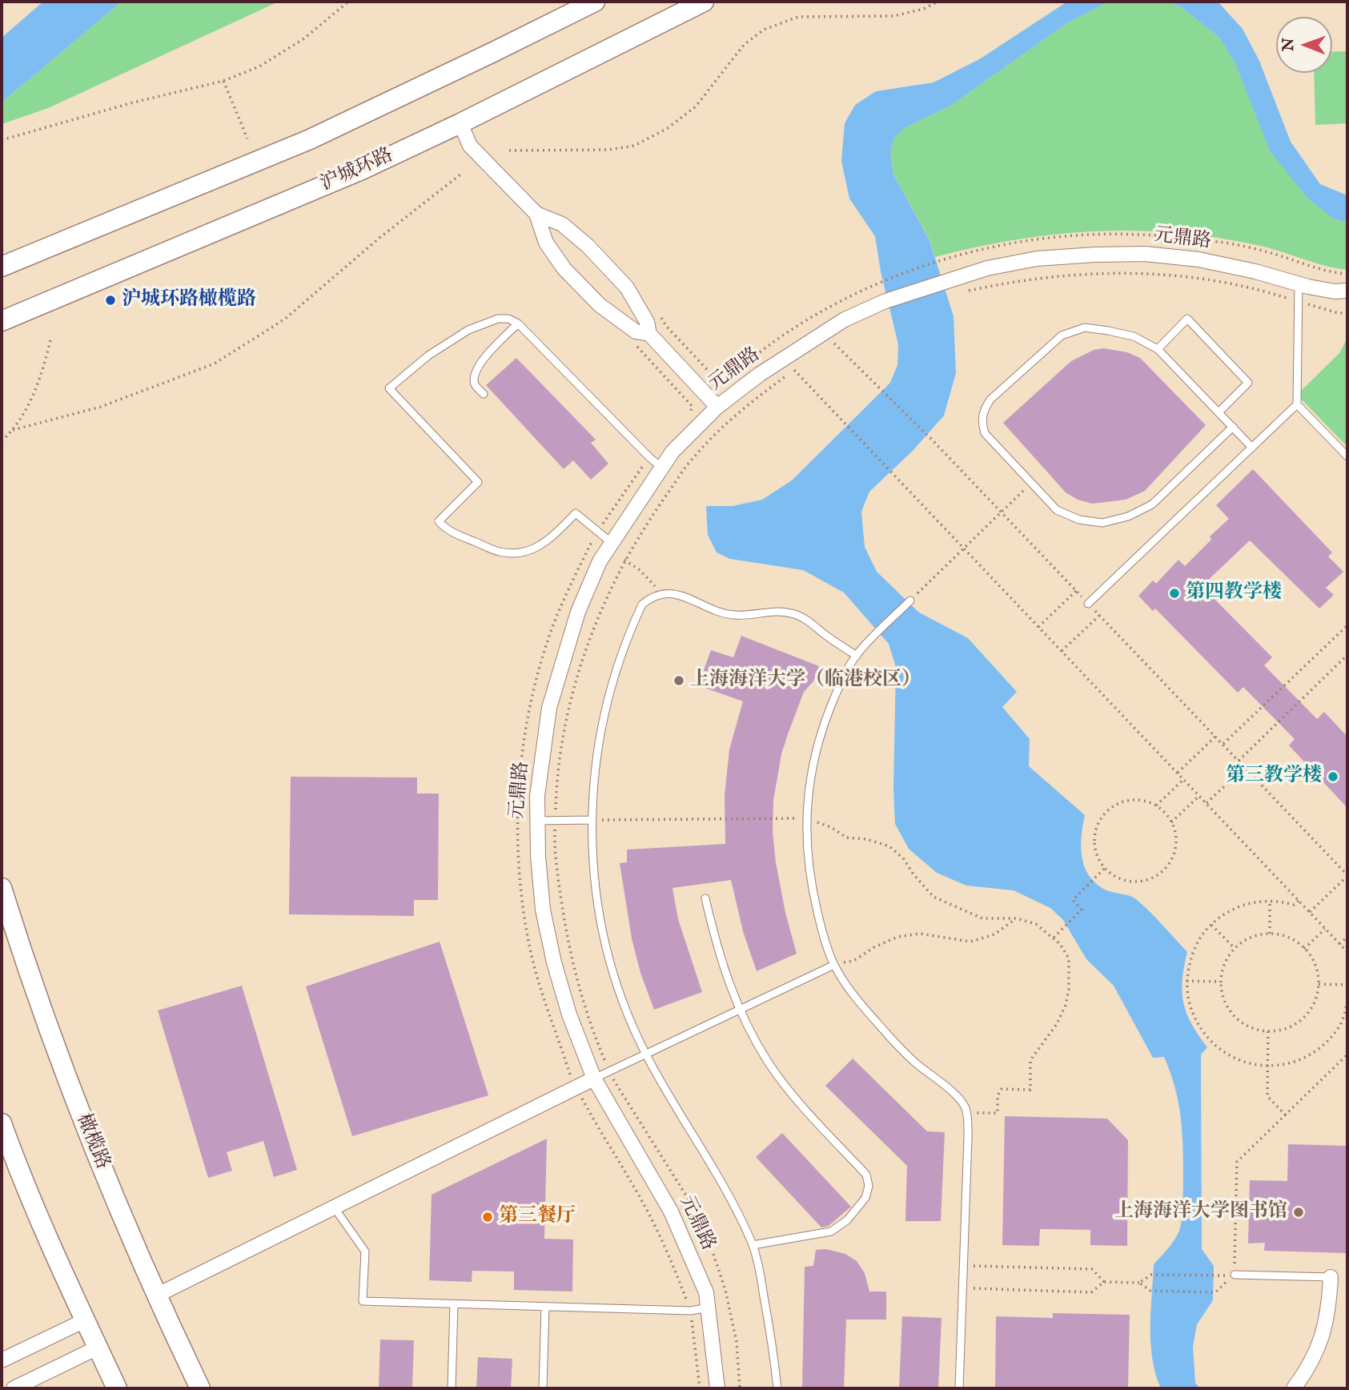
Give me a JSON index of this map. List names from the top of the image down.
{
  "streets": {
    "main road": ["沪城环路", "橄榄路"],
    "street": ["元鼎路"]
  },
  "places": [
    "沪城环路橄榄路",
    "第四教学楼",
    "上海海洋大学（临港校区）",
    "第三教学楼",
    "上海海洋大学图书馆",
    "第三餐厅"
  ],
  "north": "left"
}
